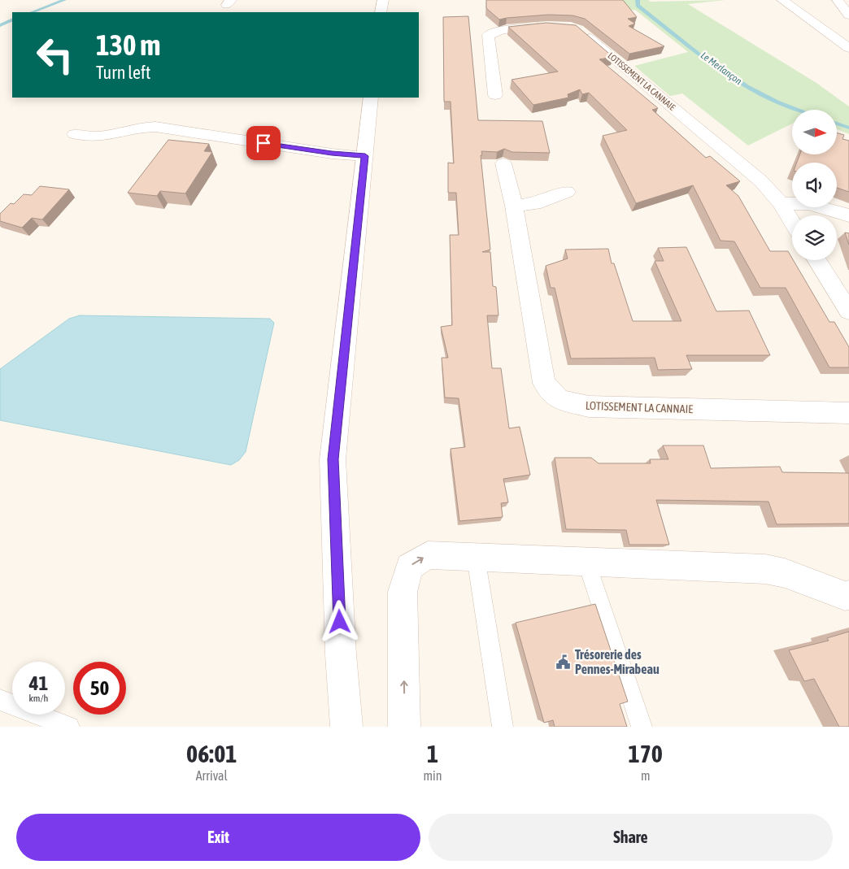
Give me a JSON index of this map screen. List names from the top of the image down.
{
  "streets": {
    "street": ["LOTISSEMENT LA CANNAIE"]
  },
  "water": ["Le Merlançon"],
  "places": {
    "public building": ["Trésorerie des Pennes-Mirabeau"]
  },
  "north": "right",
  "page": {
    "turn": ["130 m", "Turn left"],
    "speed": "41 km/h",
    "limit": "50",
    "eta": [
      "06:01",
      "Arrival",
      "1",
      "min",
      "170",
      "m"
    ],
    "buttons": ["Exit", "Share"]
  }
}
